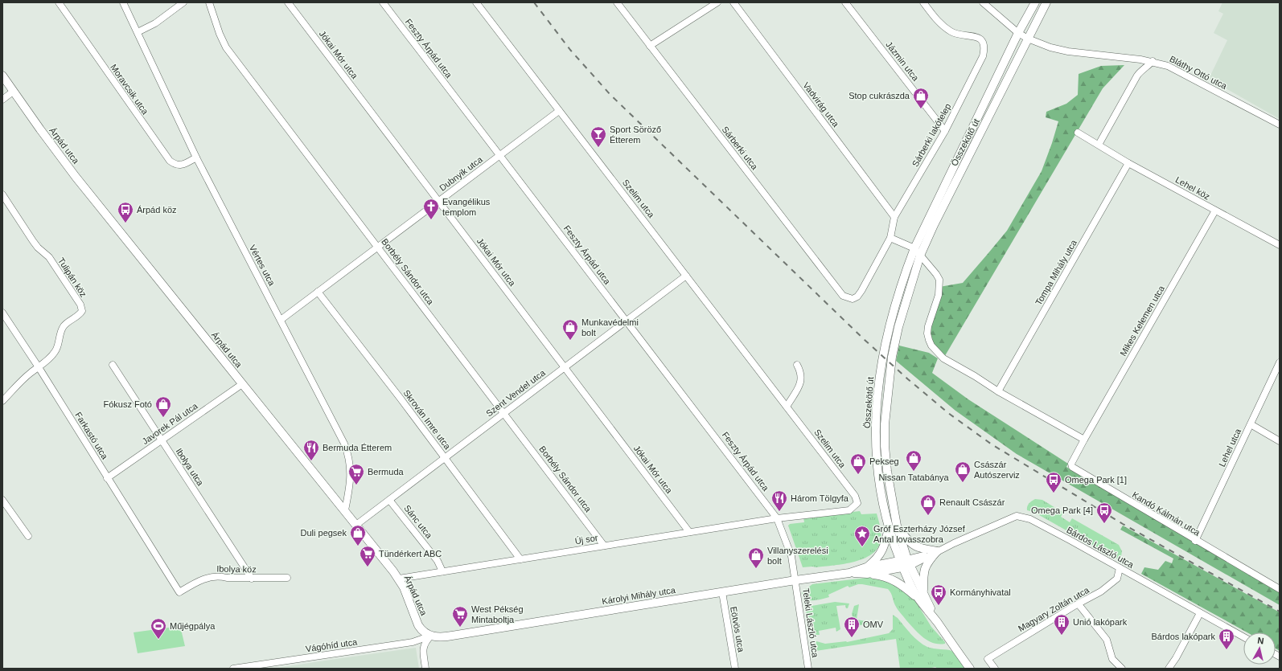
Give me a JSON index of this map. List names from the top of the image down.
{
  "streets": {
    "street": [
      "Feszty Árpád utca",
      "Jókai Mór utca",
      "Jázmin utca",
      "Bláthy Ottó utca",
      "Moravcsik utca",
      "Vadvirág utca",
      "Sárberki lakótelep",
      "Összekötő út",
      "Árpád utca",
      "Sárberki utca",
      "Dubnyik utca",
      "Lehel köz",
      "Szelim utca",
      "Vértes utca",
      "Borbély Sándor utca",
      "Tompa Mihály utca",
      "Tulipán köz",
      "Mikes Kelemen utca",
      "Szent Vendel utca",
      "Skrován Imre utca",
      "Javorek Pál utca",
      "Farkastó utca",
      "Lehel utca",
      "Ibolya utca",
      "Kandó Kálmán utca",
      "Sánc utca",
      "Új sor",
      "Bárdos László utca",
      "Ibolya köz",
      "Károlyi Mihály utca",
      "Magyary Zoltán utca",
      "Teleki László utca",
      "Eötvös utca",
      "Vágóhíd utca"
    ]
  },
  "crossings": [
    ["Feszty Árpád utca", "Dubnyik utca"],
    ["Feszty Árpád utca", "Szent Vendel utca"],
    ["Feszty Árpád utca", "Új sor"],
    ["Feszty Árpád utca", "Károlyi Mihály utca"],
    ["Feszty Árpád utca", "Teleki László utca"],
    ["Jókai Mór utca", "Dubnyik utca"],
    ["Jókai Mór utca", "Szent Vendel utca"],
    ["Jókai Mór utca", "Új sor"],
    ["Jázmin utca", "Sárberki lakótelep"],
    ["Bláthy Ottó utca", "Összekötő út"],
    ["Moravcsik utca", "Vértes utca"],
    ["Vadvirág utca", "Sárberki lakótelep"],
    ["Sárberki lakótelep", "Sárberki utca"],
    ["Összekötő út", "Bárdos László utca"],
    ["Összekötő út", "Károlyi Mihály utca"],
    ["Árpád utca", "Vértes utca"],
    ["Árpád utca", "Szent Vendel utca"],
    ["Árpád utca", "Javorek Pál utca"],
    ["Árpád utca", "Új sor"],
    ["Árpád utca", "Károlyi Mihály utca"],
    ["Árpád utca", "Vágóhíd utca"],
    ["Dubnyik utca", "Szelim utca"],
    ["Dubnyik utca", "Vértes utca"],
    ["Dubnyik utca", "Borbély Sándor utca"],
    ["Dubnyik utca", "Skrován Imre utca"],
    ["Lehel köz", "Tompa Mihály utca"],
    ["Lehel köz", "Mikes Kelemen utca"],
    ["Szelim utca", "Szent Vendel utca"],
    ["Szelim utca", "Új sor"],
    ["Borbély Sándor utca", "Szent Vendel utca"],
    ["Borbély Sándor utca", "Új sor"],
    ["Tulipán köz", "Farkastó utca"],
    ["Mikes Kelemen utca", "Kandó Kálmán utca"],
    ["Szent Vendel utca", "Skrován Imre utca"],
    ["Szent Vendel utca", "Sánc utca"],
    ["Skrován Imre utca", "Új sor"],
    ["Javorek Pál utca", "Farkastó utca"],
    ["Javorek Pál utca", "Ibolya utca"],
    ["Farkastó utca", "Ibolya köz"],
    ["Lehel utca", "Kandó Kálmán utca"],
    ["Ibolya utca", "Ibolya köz"],
    ["Sánc utca", "Új sor"],
    ["Bárdos László utca", "Károlyi Mihály utca"],
    ["Bárdos László utca", "Magyary Zoltán utca"],
    ["Károlyi Mihály utca", "Teleki László utca"],
    ["Károlyi Mihály utca", "Eötvös utca"],
    ["Károlyi Mihály utca", "Vágóhíd utca"]
  ],
  "places": {
    "shop": [
      "Stop cukrászda",
      "Munkavédelmi bolt",
      "Fókusz Fotó",
      "Nissan Tatabánya",
      "Pekseg",
      "Császár Autószerviz",
      "Renault Császár",
      "Duli pegsek",
      "Villanyszerelési bolt"
    ],
    "bar": ["Sport Söröző Étterem"],
    "church": ["Evangélikus templom"],
    "bus stop": [
      "Árpád köz",
      "Omega Park [1]",
      "Omega Park [4]",
      "Kormányhivatal"
    ],
    "restaurant": ["Bermuda Étterem", "Három Tölgyfa"],
    "supermarket": ["Bermuda", "Tündérkert ABC", "West Pékség Mintaboltja"],
    "place": ["Gróf Eszterházy József Antal lovasszobra"],
    "building": ["Unió lakópark", "OMV", "Bárdos lakópark"],
    "sports": ["Műjégpálya"]
  },
  "north": "top"
}
